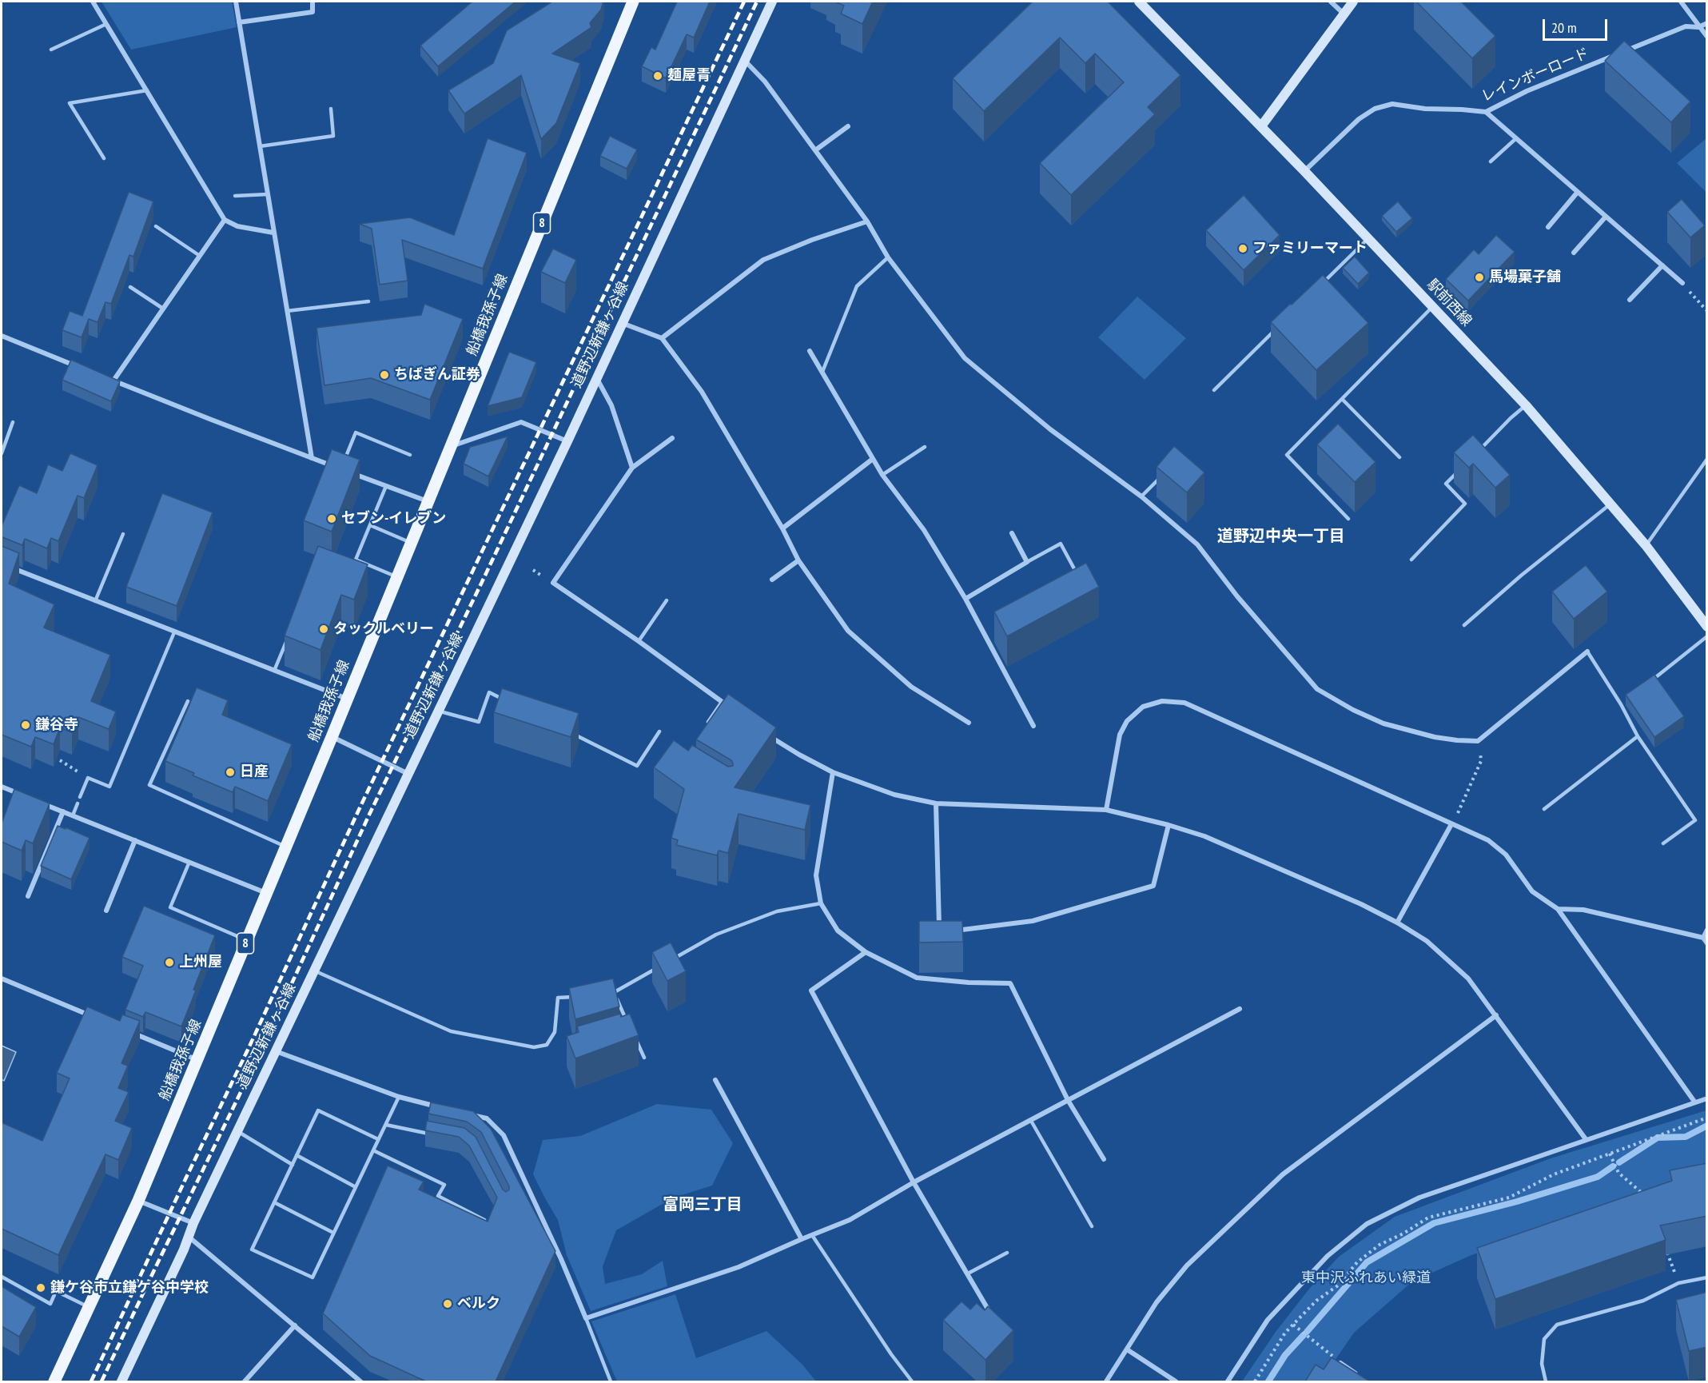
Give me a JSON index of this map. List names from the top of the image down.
{
  "streets": {
    "main road": ["8", "船橋我孫子線"],
    "street": ["レインボーロード", "駅前西線", "道野辺新鎌ヶ谷線"]
  },
  "crossings": [
    ["レインボーロード", "駅前西線"]
  ],
  "districts": ["道野辺中央一丁目", "富岡三丁目"],
  "parks": ["東中沢ふれあい緑道"],
  "places": [
    "麺屋青",
    "ファミリーマート",
    "馬場菓子舗",
    "ちばぎん証券",
    "セブン-イレブン",
    "タックルベリー",
    "鎌谷寺",
    "日産",
    "上州屋",
    "鎌ケ谷市立鎌ケ谷中学校",
    "ベルク"
  ],
  "scale_bar": "20 m"
}
